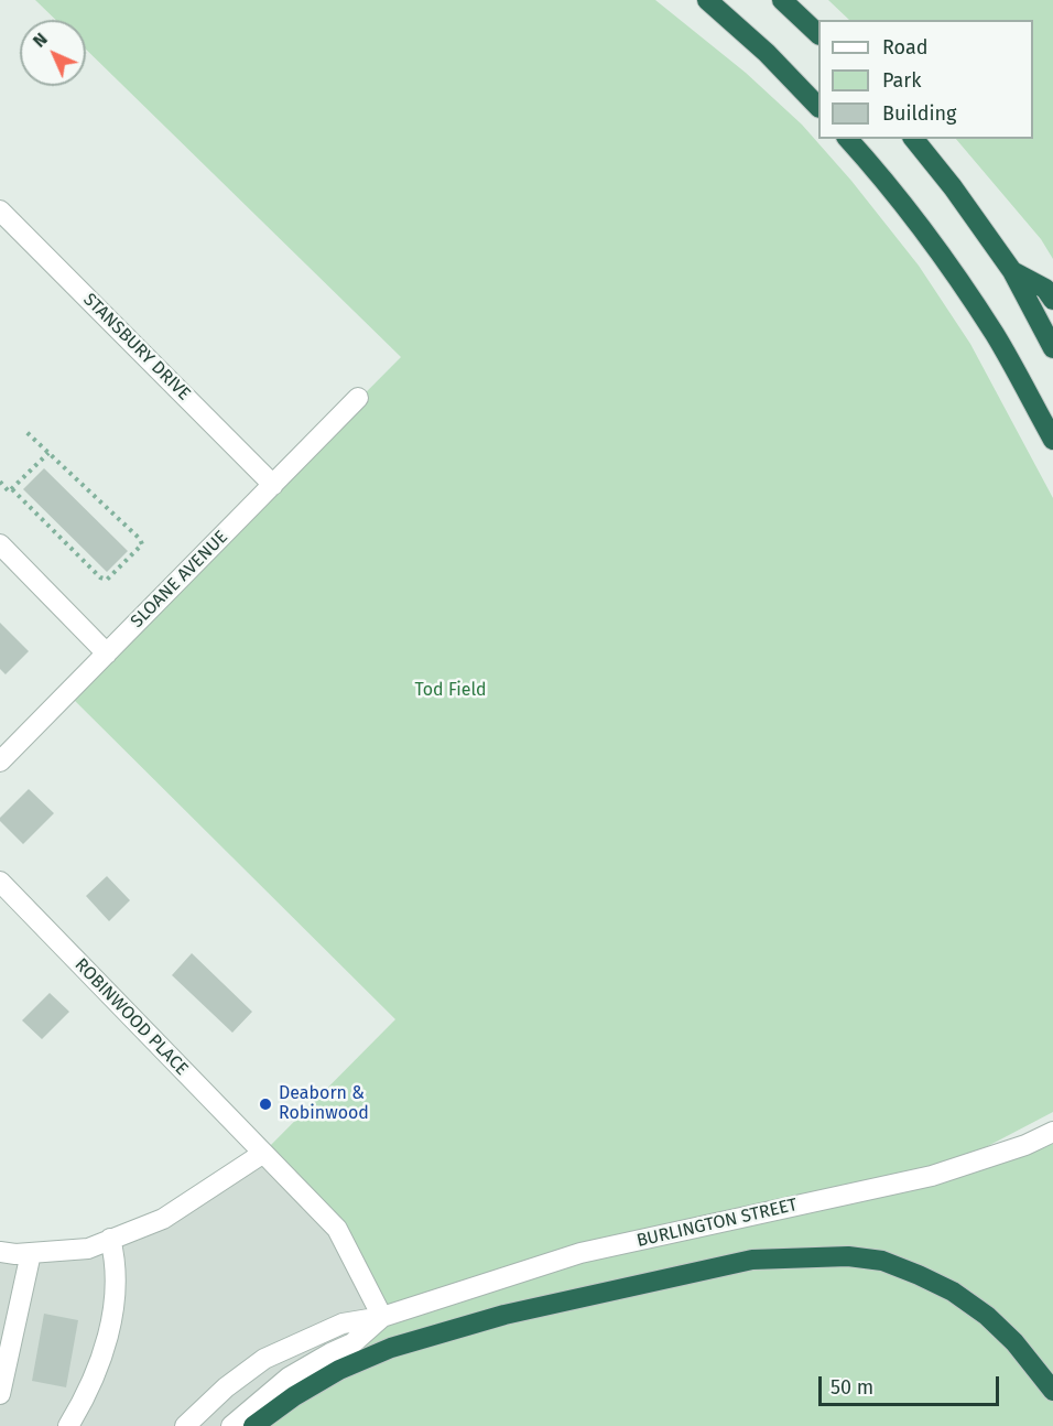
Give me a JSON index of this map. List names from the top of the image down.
{
  "streets": {
    "street": [
      "STANSBURY DRIVE",
      "SLOANE AVENUE",
      "ROBINWOOD PLACE",
      "BURLINGTON STREET"
    ]
  },
  "crossings": [
    ["STANSBURY DRIVE", "SLOANE AVENUE"],
    ["ROBINWOOD PLACE", "BURLINGTON STREET"]
  ],
  "parks": ["Tod Field"],
  "places": ["Deaborn & Robinwood"],
  "legend": ["Road", "Park", "Building"],
  "scale_bar": "50 m",
  "north": "top left"
}
